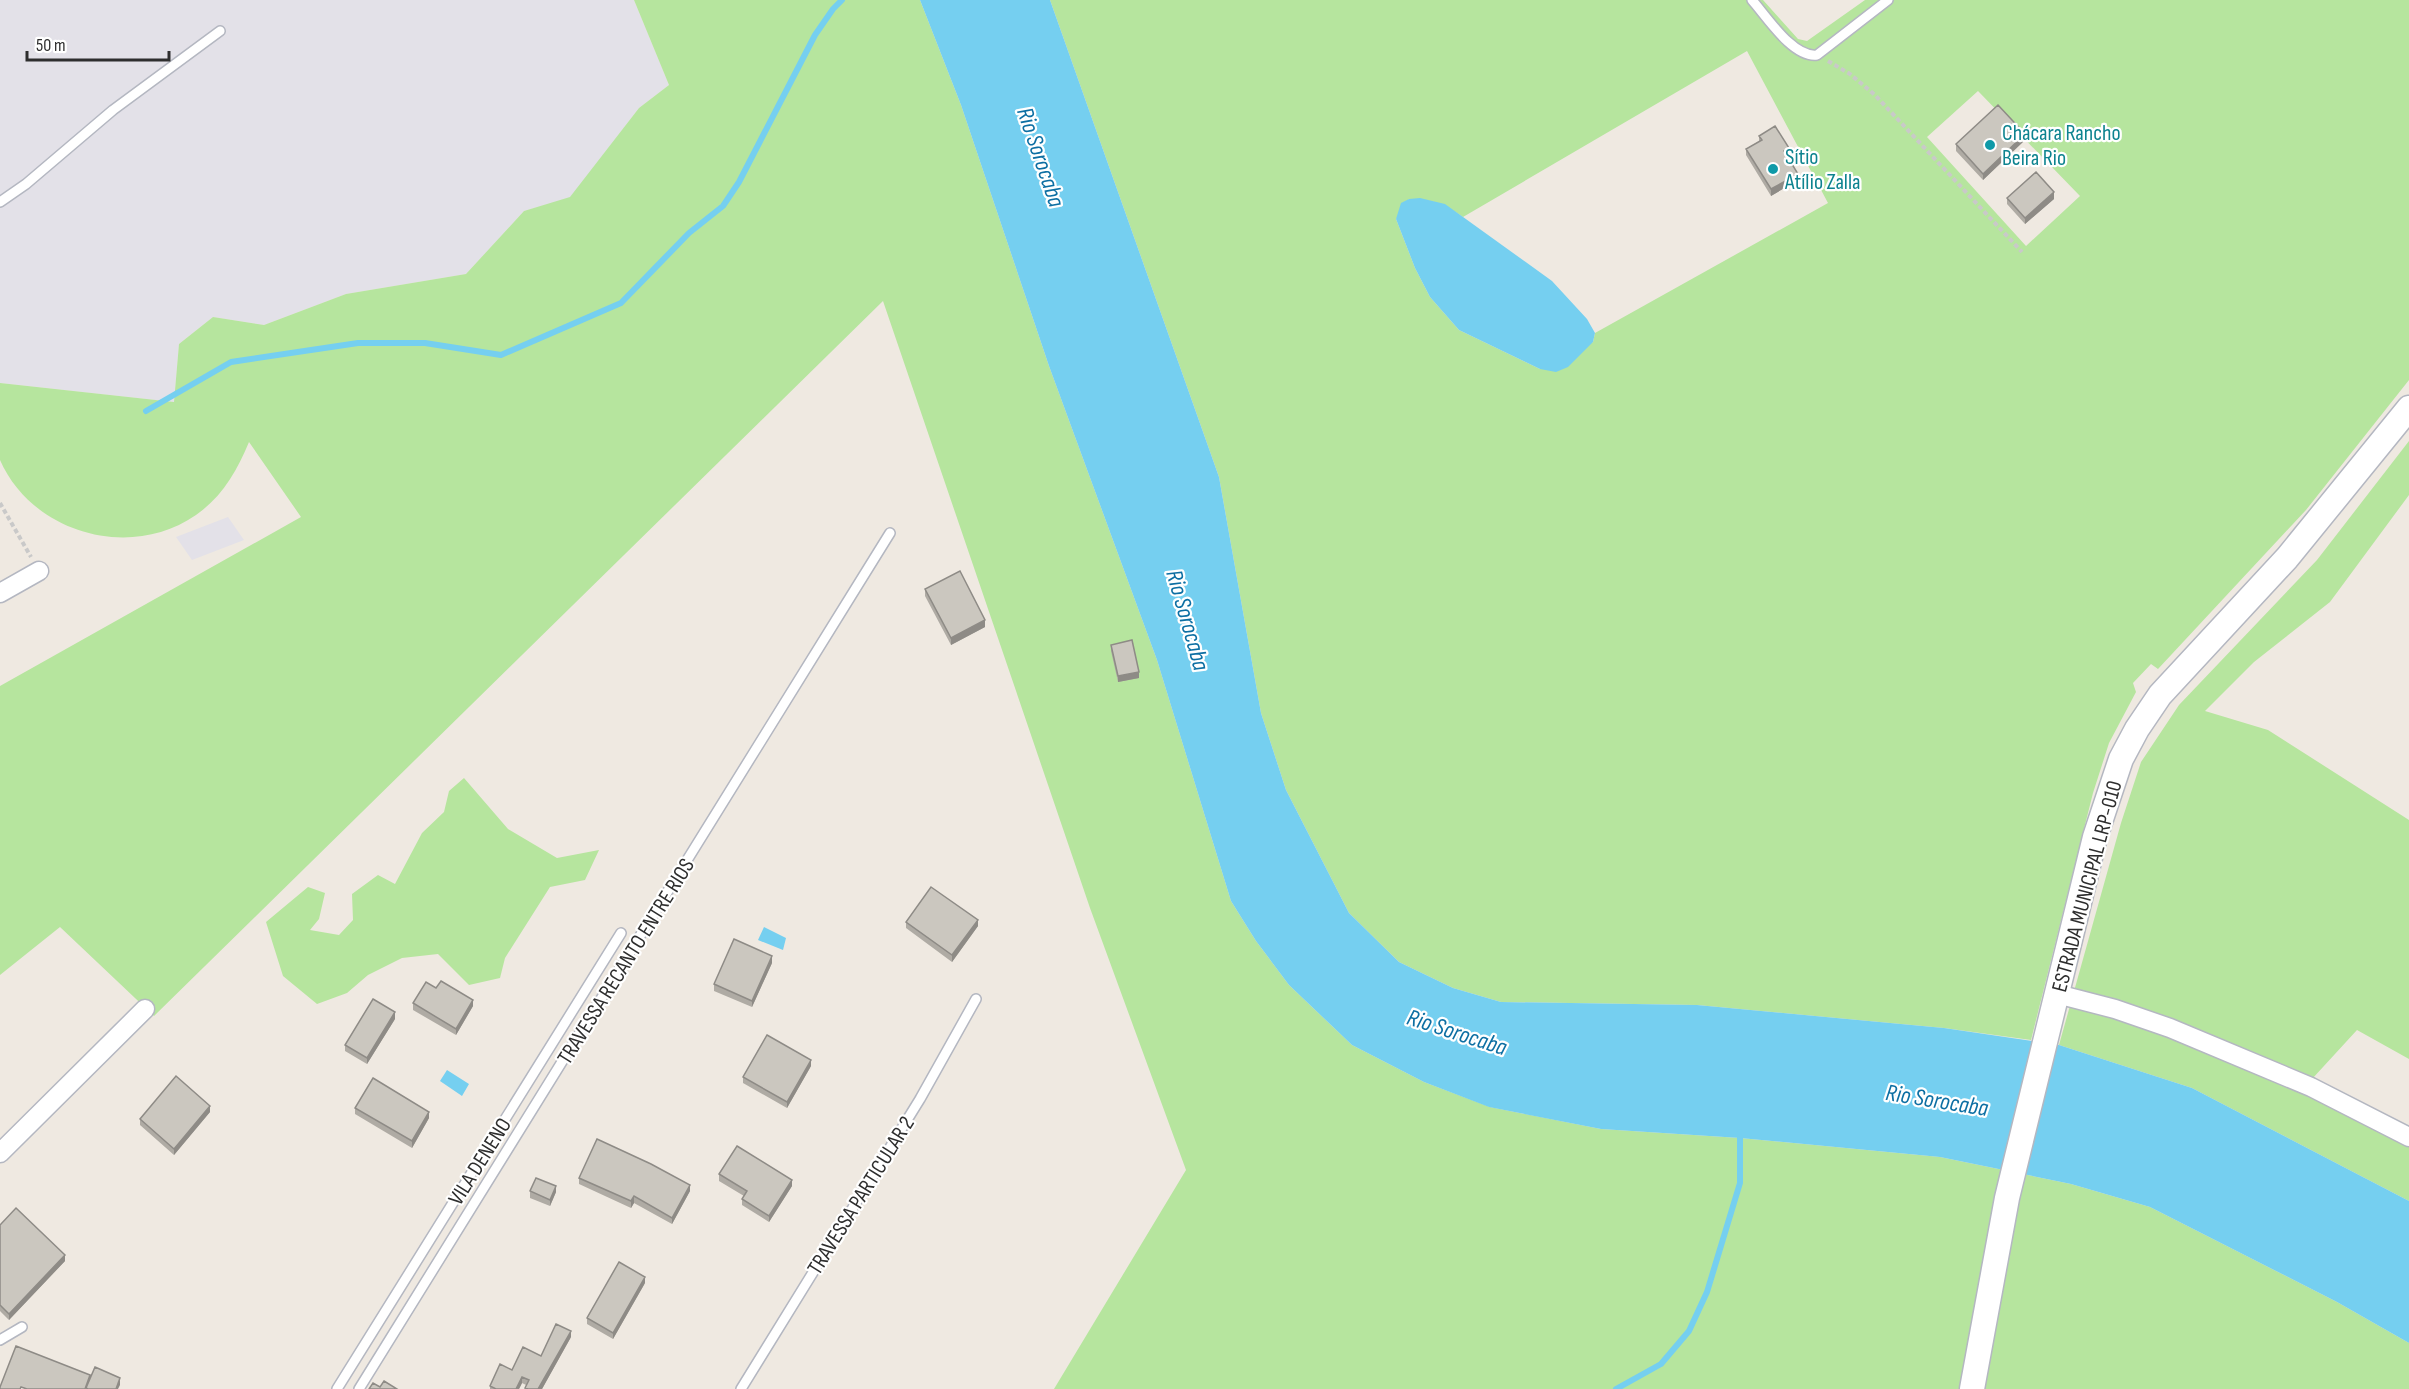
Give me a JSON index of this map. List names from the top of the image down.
{
  "streets": {
    "street": ["ESTRADA MUNICIPAL LRP-010"],
    "lane": ["TRAVESSA RECANTO ENTRE RIOS", "VILA DENENO", "TRAVESSA PARTICULAR 2"]
  },
  "water": ["Rio Sorocaba"],
  "places": ["Chácara Rancho Beira Rio", "Sítio Atílio Zalla"],
  "scale_bar": "50 m"
}
